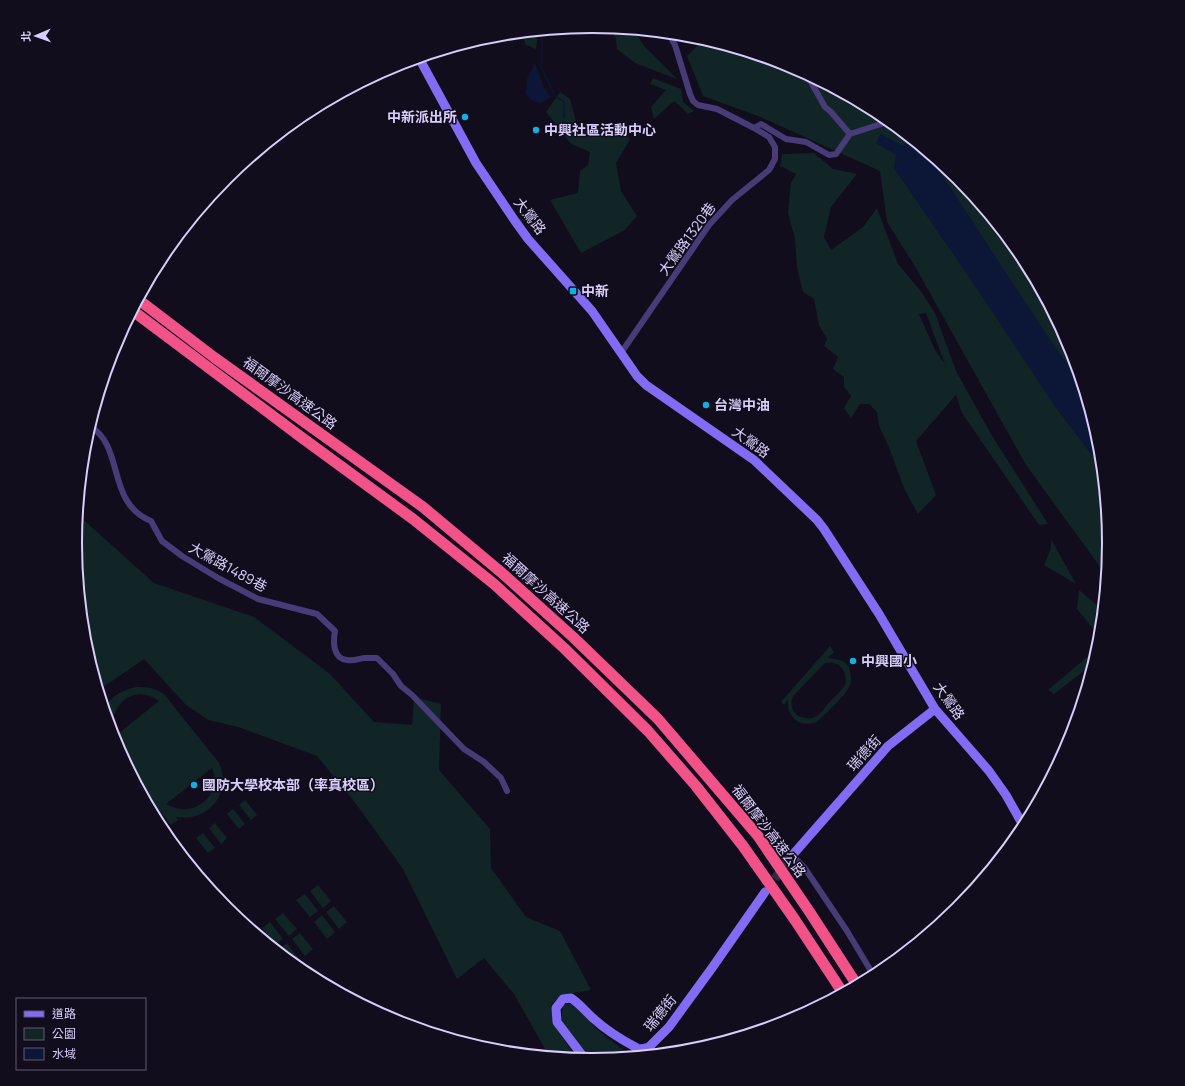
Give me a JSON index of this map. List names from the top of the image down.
{
  "streets": {
    "highway": ["福爾摩沙高速公路"],
    "street": [
      "大鶯路",
      "大鶯路1320巷",
      "大鶯路1489巷",
      "瑞德街"
    ]
  },
  "crossings": [
    ["大鶯路", "大鶯路1320巷"],
    ["大鶯路", "瑞德街"]
  ],
  "places": {
    "other": [
      "中新派出所",
      "中興社區活動中心",
      "台灣中油",
      "中興國小",
      "國防大學校本部（率真校區）"
    ],
    "transit": ["中新"]
  },
  "legend": ["道路", "公園", "水域"],
  "north": "left"
}
